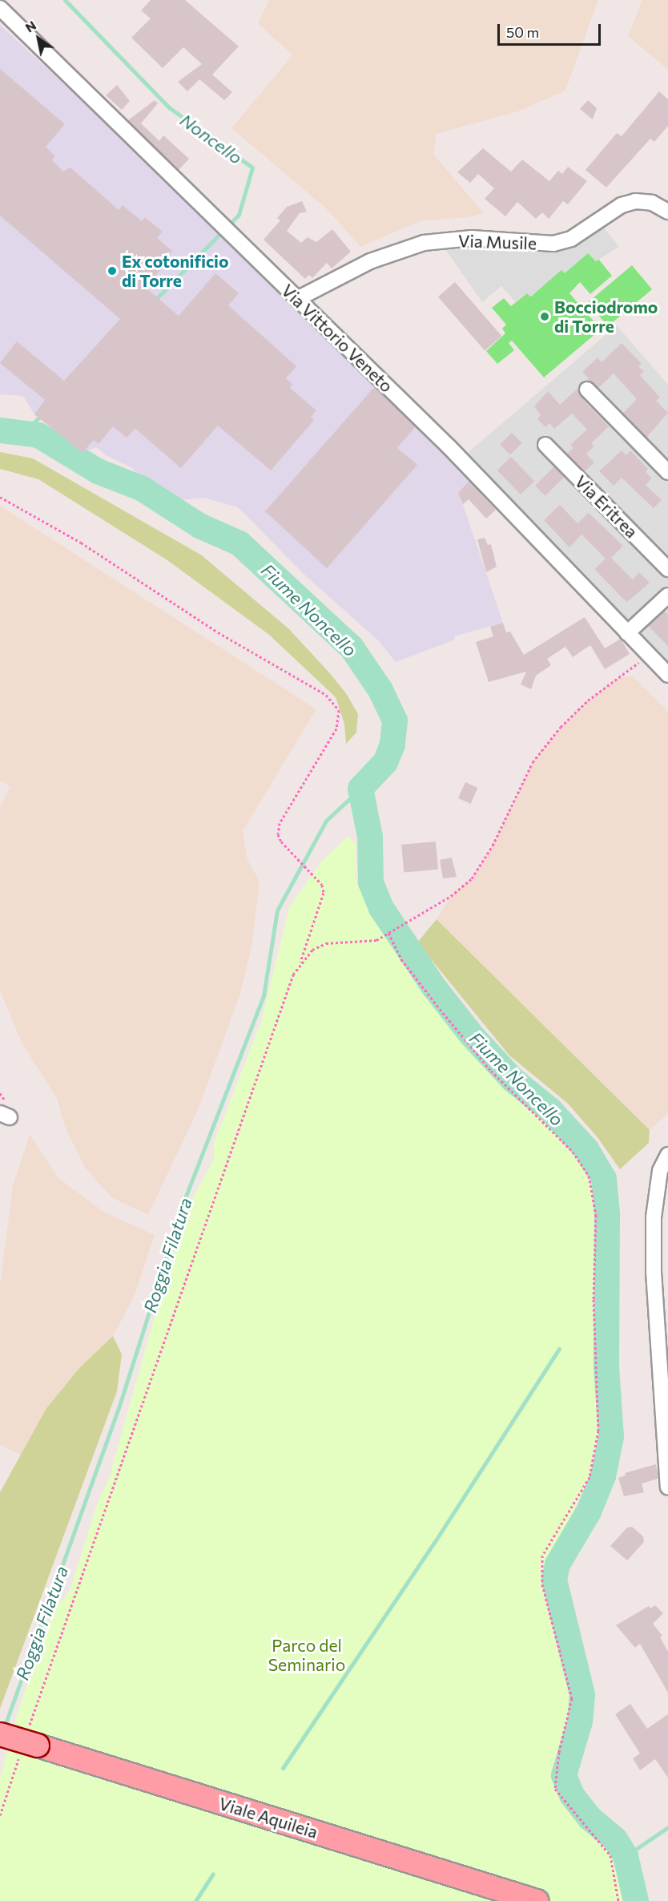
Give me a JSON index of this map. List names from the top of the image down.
{
  "streets": {
    "main road": ["Viale Aquileia"],
    "street": ["Via Musile", "Via Vittorio Veneto", "Via Eritrea"]
  },
  "crossings": [
    ["Via Musile", "Via Vittorio Veneto"]
  ],
  "water": ["Noncello", "Fiume Noncello", "Roggia Filatura"],
  "parks": ["Parco del Seminario"],
  "places": ["Ex cotonificio di Torre", "Bocciodromo di Torre"],
  "scale_bar": "50 m",
  "north": "top left"
}
